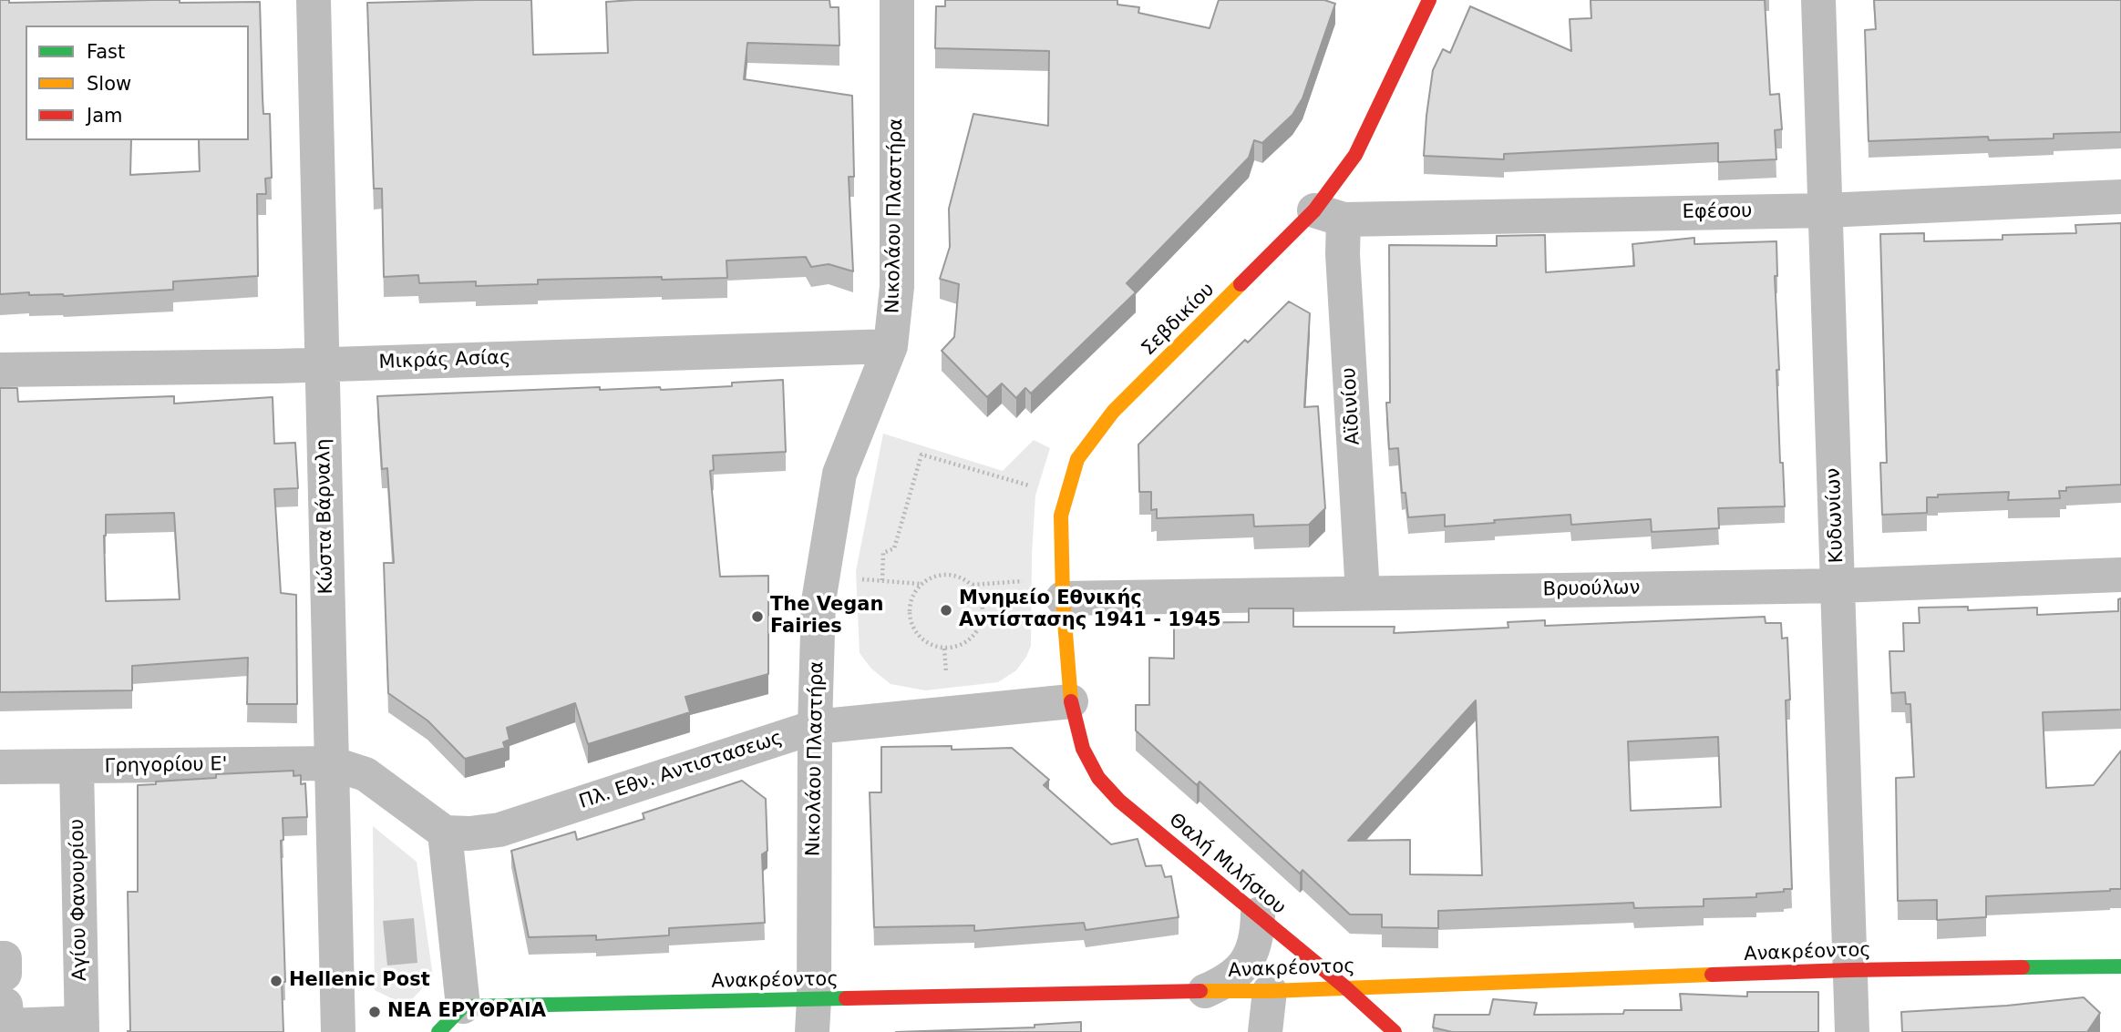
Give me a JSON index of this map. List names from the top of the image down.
{
  "streets": {
    "street": [
      "Εφέσου",
      "Νικολάου Πλαστήρα",
      "Σεβδικίου",
      "Μικράς Ασίας",
      "Αϊδινίου",
      "Κυδωνίων",
      "Κώστα Βάρναλη",
      "Βρυούλων",
      "Γρηγορίου Ε'",
      "Πλ. Εθν. Αντιστασεως",
      "Θαλή Μιλήσιου",
      "Αγίου Φανουρίου",
      "Ανακρέοντος"
    ]
  },
  "crossings": [
    ["Εφέσου", "Σεβδικίου"],
    ["Εφέσου", "Αϊδινίου"],
    ["Εφέσου", "Κυδωνίων"],
    ["Νικολάου Πλαστήρα", "Μικράς Ασίας"],
    ["Νικολάου Πλαστήρα", "Πλ. Εθν. Αντιστασεως"],
    ["Νικολάου Πλαστήρα", "Ανακρέοντος"],
    ["Σεβδικίου", "Αϊδινίου"],
    ["Σεβδικίου", "Βρυούλων"],
    ["Σεβδικίου", "Πλ. Εθν. Αντιστασεως"],
    ["Σεβδικίου", "Θαλή Μιλήσιου"],
    ["Μικράς Ασίας", "Κώστα Βάρναλη"],
    ["Αϊδινίου", "Βρυούλων"],
    ["Κυδωνίων", "Βρυούλων"],
    ["Κυδωνίων", "Ανακρέοντος"],
    ["Κώστα Βάρναλη", "Γρηγορίου Ε'"],
    ["Γρηγορίου Ε'", "Πλ. Εθν. Αντιστασεως"],
    ["Γρηγορίου Ε'", "Αγίου Φανουρίου"],
    ["Πλ. Εθν. Αντιστασεως", "Θαλή Μιλήσιου"],
    ["Θαλή Μιλήσιου", "Ανακρέοντος"]
  ],
  "places": [
    "Μνημείο Εθνικής Αντίστασης 1941 - 1945",
    "The Vegan Fairies",
    "Hellenic Post",
    "ΝΕΑ ΕΡΥΘΡΑΙΑ"
  ],
  "legend": ["Fast", "Slow", "Jam"]
}
